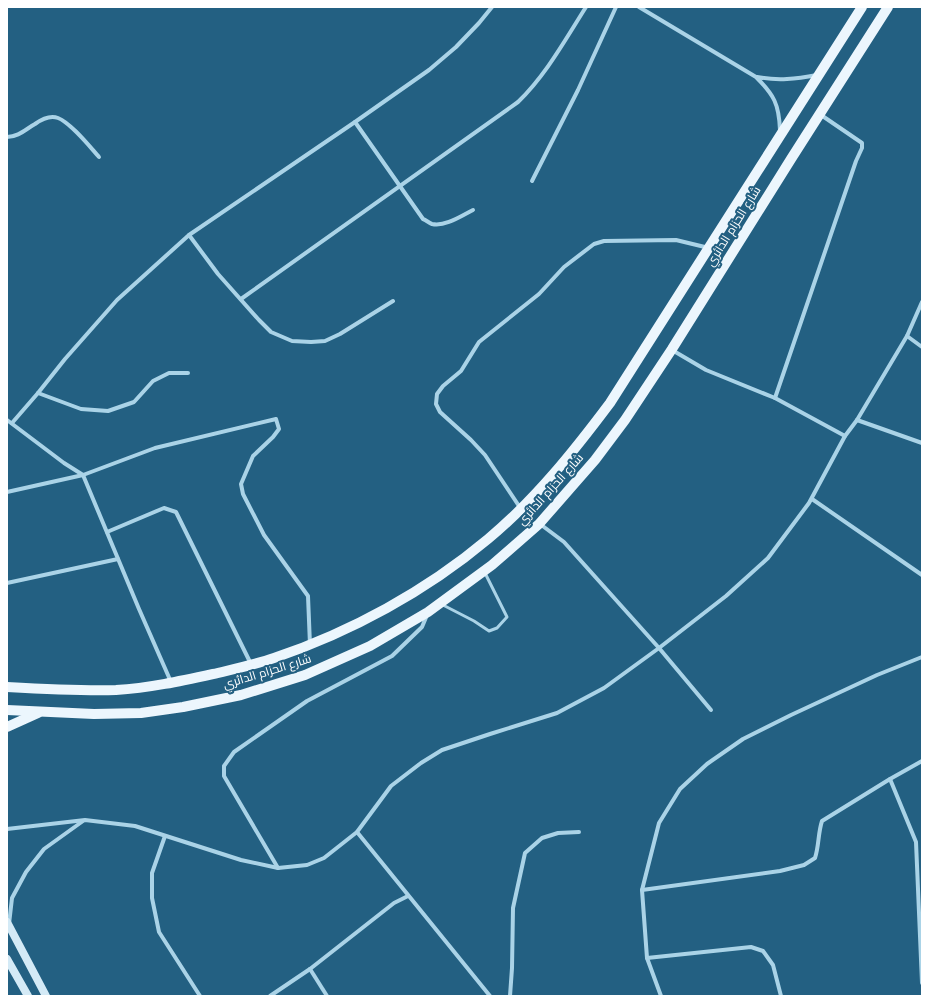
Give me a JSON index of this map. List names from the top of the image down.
{
  "streets": {
    "main road": ["شارع الحزام الدائري"]
  }
}
